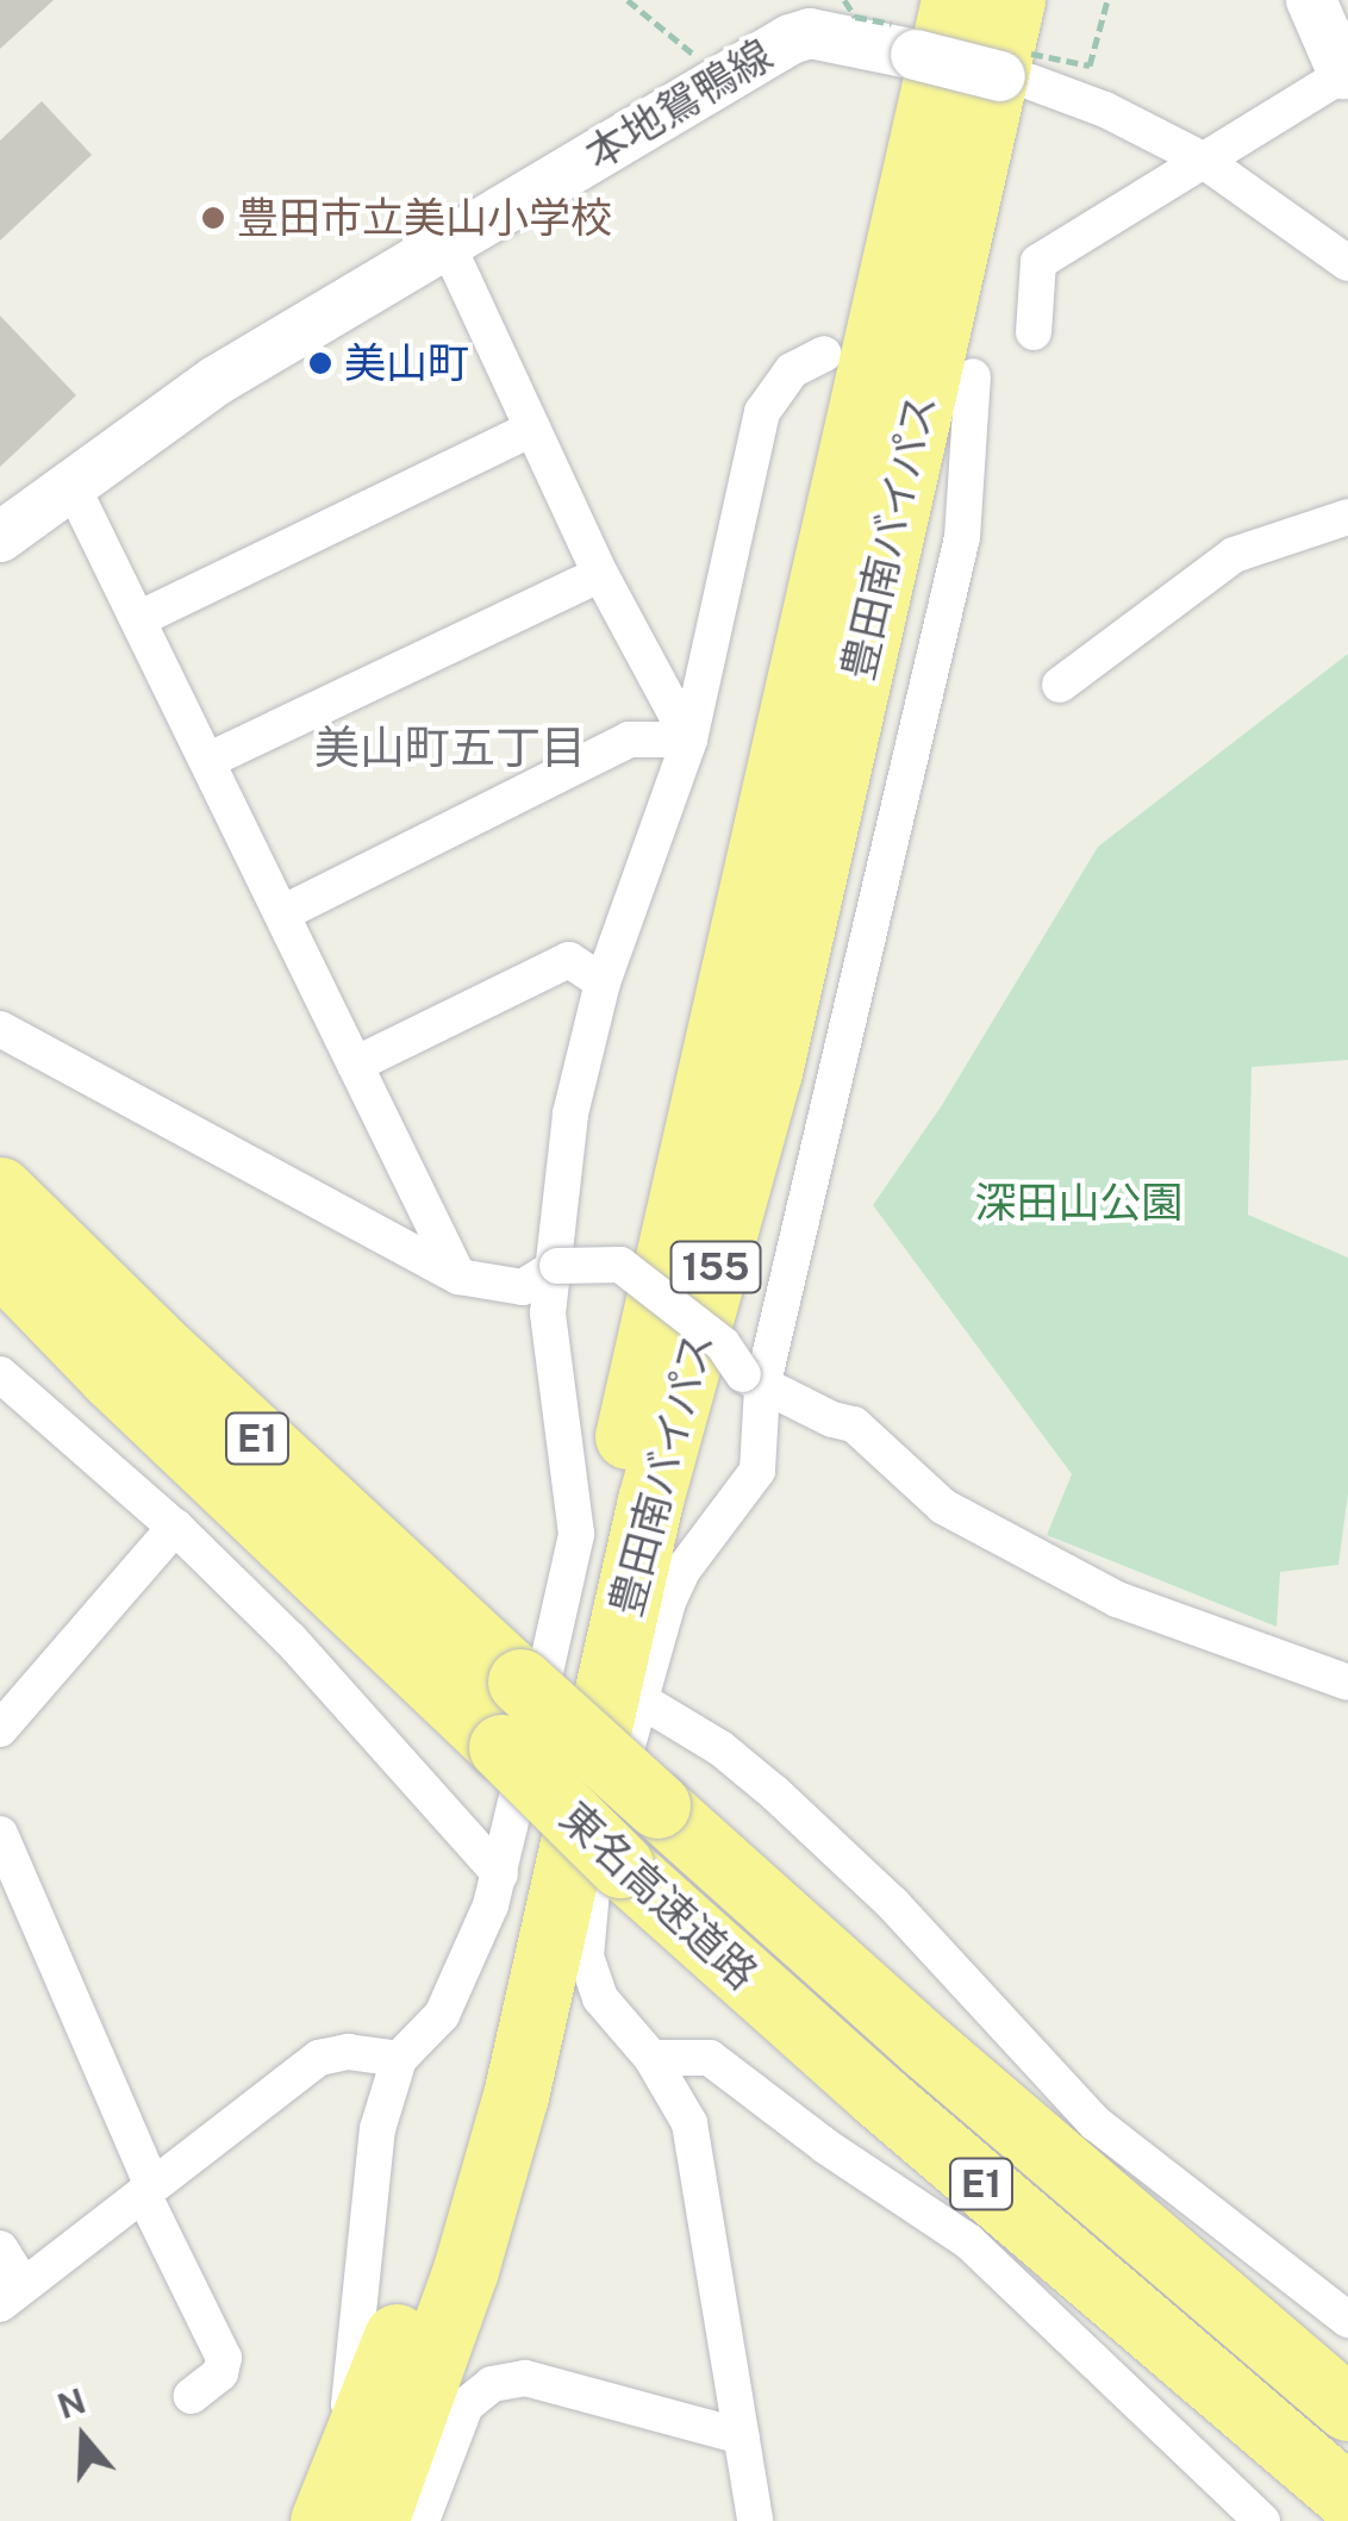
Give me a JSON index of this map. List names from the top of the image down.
{
  "streets": {
    "highway": [
      "豊田南バイパス",
      "155",
      "E1",
      "東名高速道路"
    ],
    "main road": ["本地鴛鴨線"]
  },
  "crossings": [
    ["本地鴛鴨線", "155"],
    ["豊田南バイパス", "155"]
  ],
  "districts": ["美山町五丁目"],
  "parks": ["深田山公園"],
  "places": ["豊田市立美山小学校", "美山町"],
  "north": "top"
}
